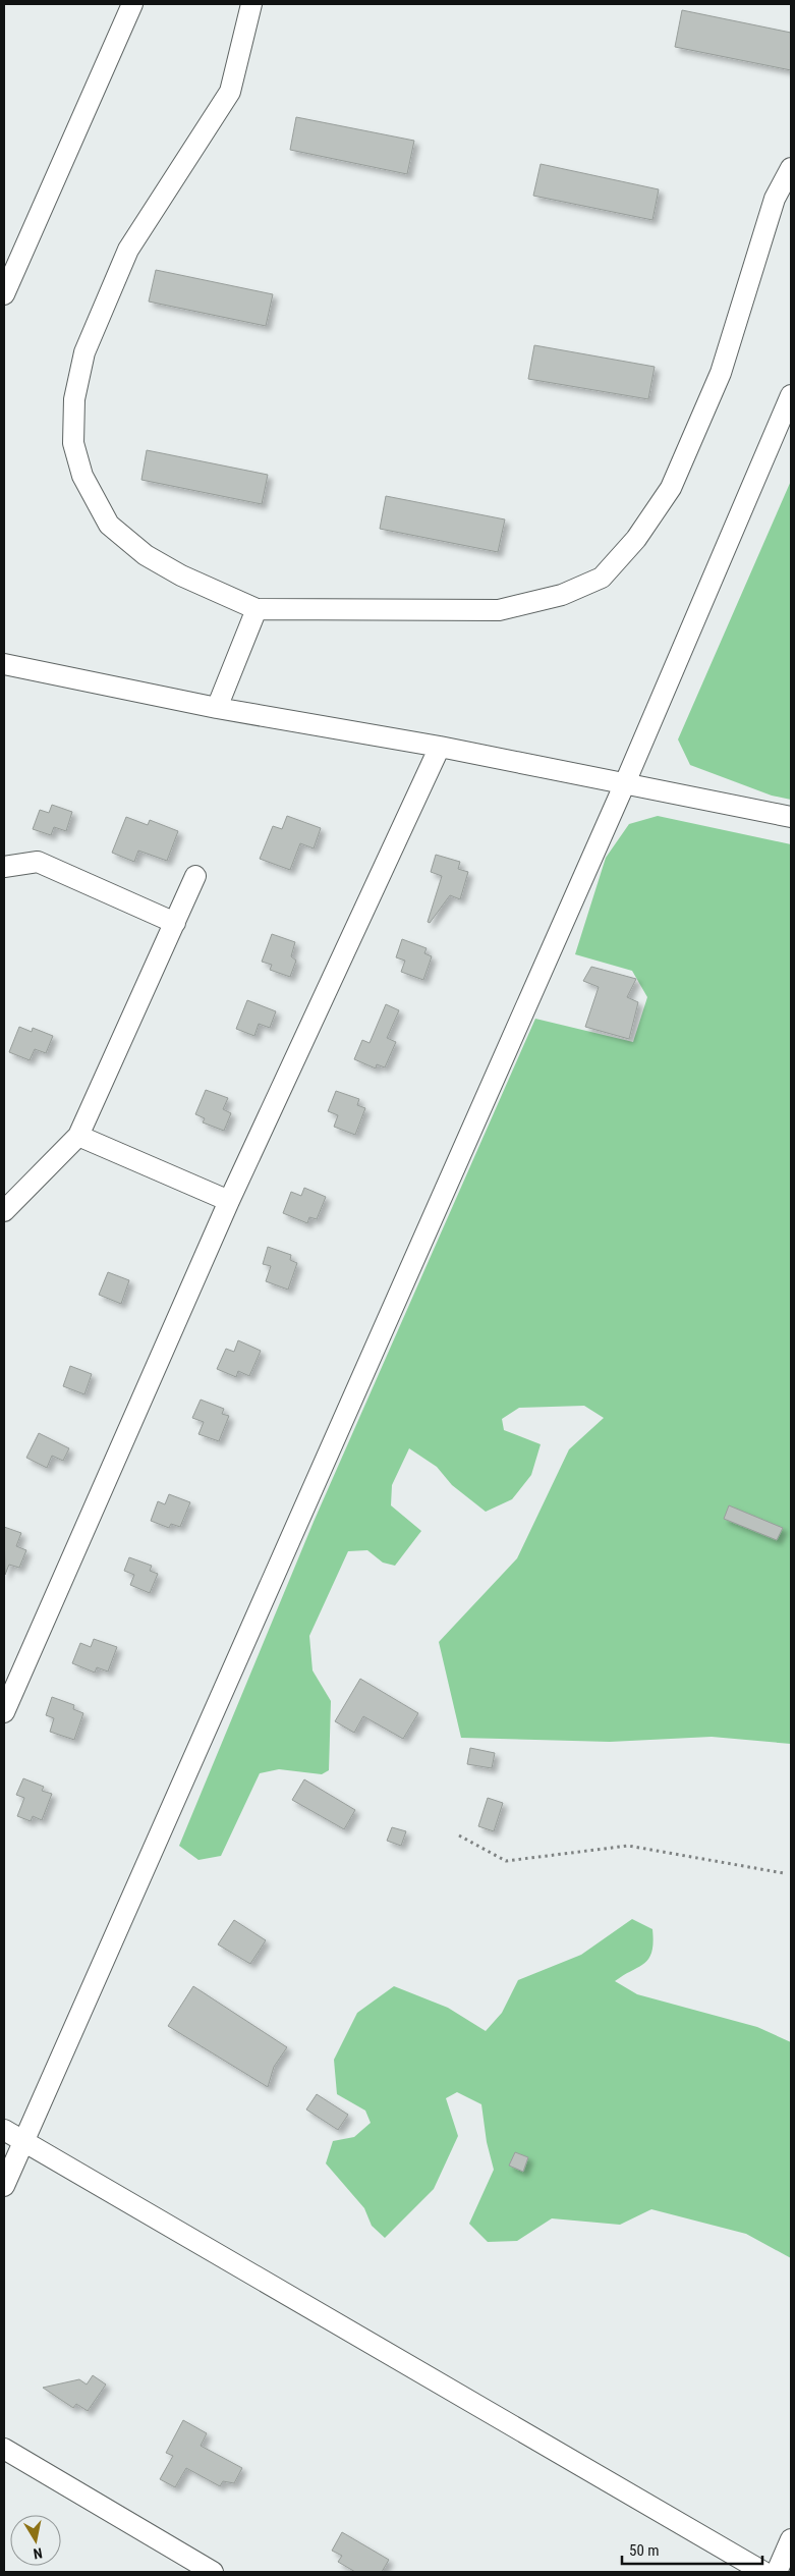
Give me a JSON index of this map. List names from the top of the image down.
{
  "scale_bar": "50 m",
  "north": "bottom"
}
